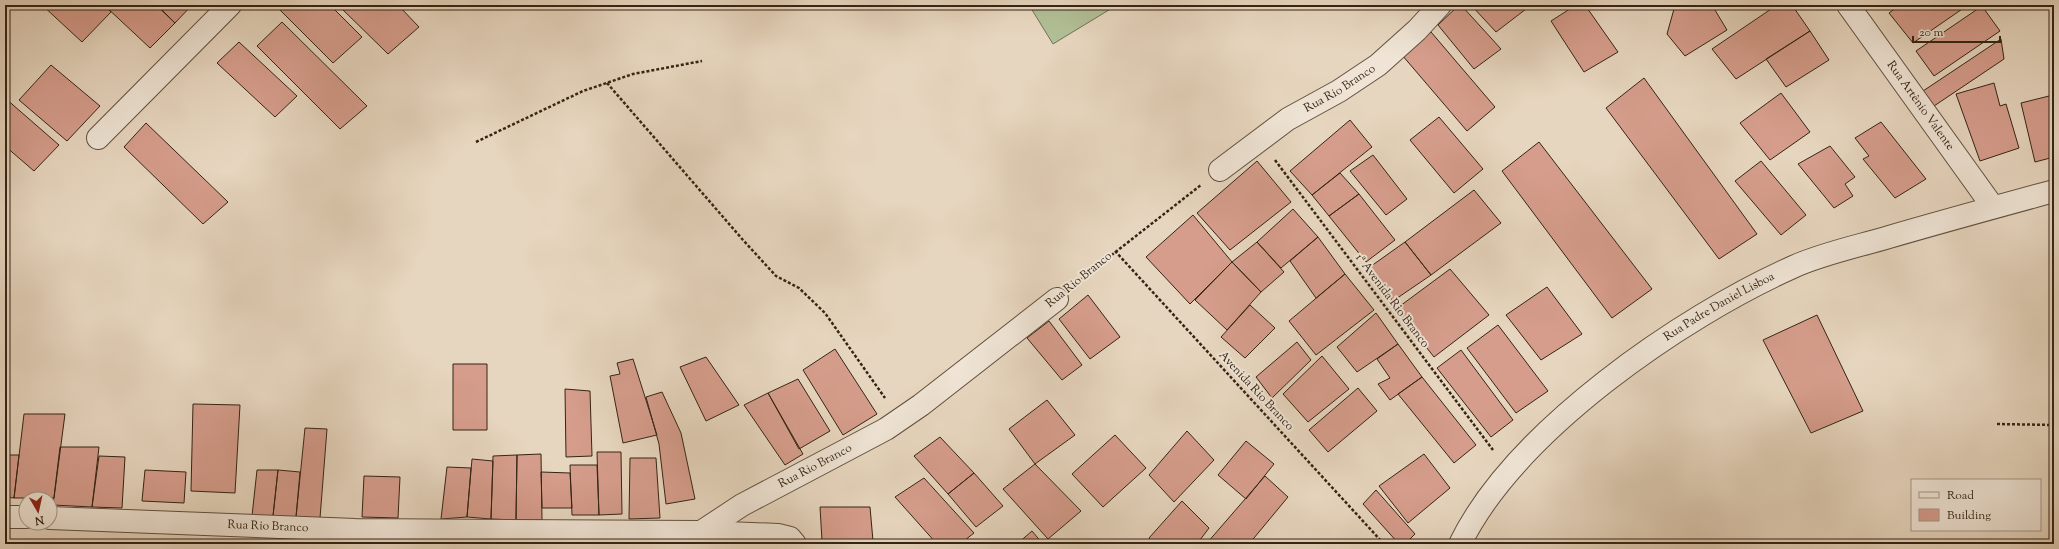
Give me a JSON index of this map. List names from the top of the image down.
{
  "streets": {
    "street": ["Rua Rio Branco", "Rua Artênio Valente", "Rua Padre Daniel Lisboa"],
    "path": ["1ª Avenida Rio Branco", "Avenida Rio Branco"]
  },
  "crossings": [
    ["Rua Rio Branco", "1ª Avenida Rio Branco"],
    ["Rua Rio Branco", "Avenida Rio Branco"],
    ["Rua Artênio Valente", "Rua Padre Daniel Lisboa"],
    ["1ª Avenida Rio Branco", "Rua Padre Daniel Lisboa"]
  ],
  "legend": ["Road", "Building"],
  "scale_bar": "20 m",
  "north": "bottom"
}
